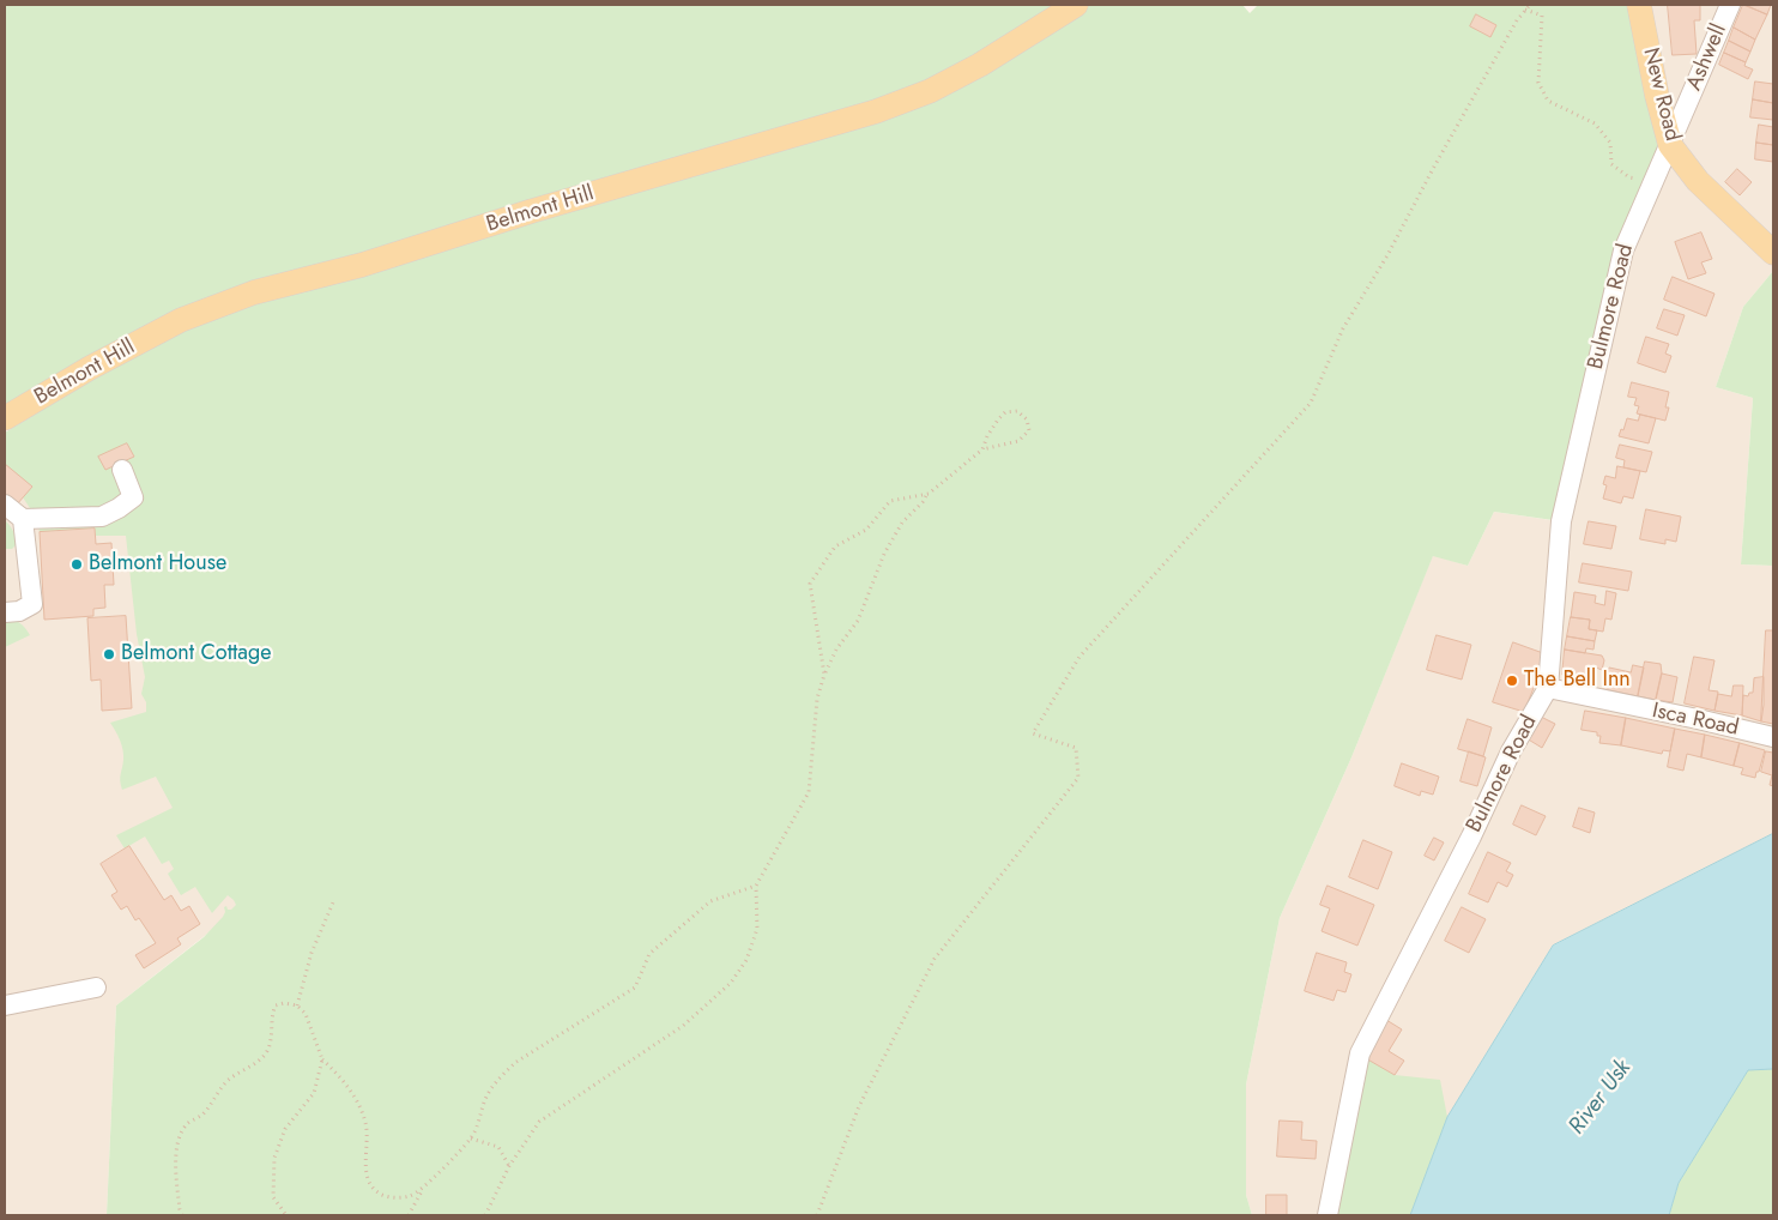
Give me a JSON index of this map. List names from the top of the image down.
{
  "streets": {
    "main road": ["New Road", "Belmont Hill"],
    "street": ["Ashwell", "Bulmore Road", "Isca Road"]
  },
  "crossings": [
    ["Ashwell", "New Road"],
    ["Ashwell", "Bulmore Road"],
    ["New Road", "Bulmore Road"],
    ["Bulmore Road", "Isca Road"]
  ],
  "water": ["River Usk"],
  "places": ["Belmont House", "Belmont Cottage", "The Bell Inn"]
}
